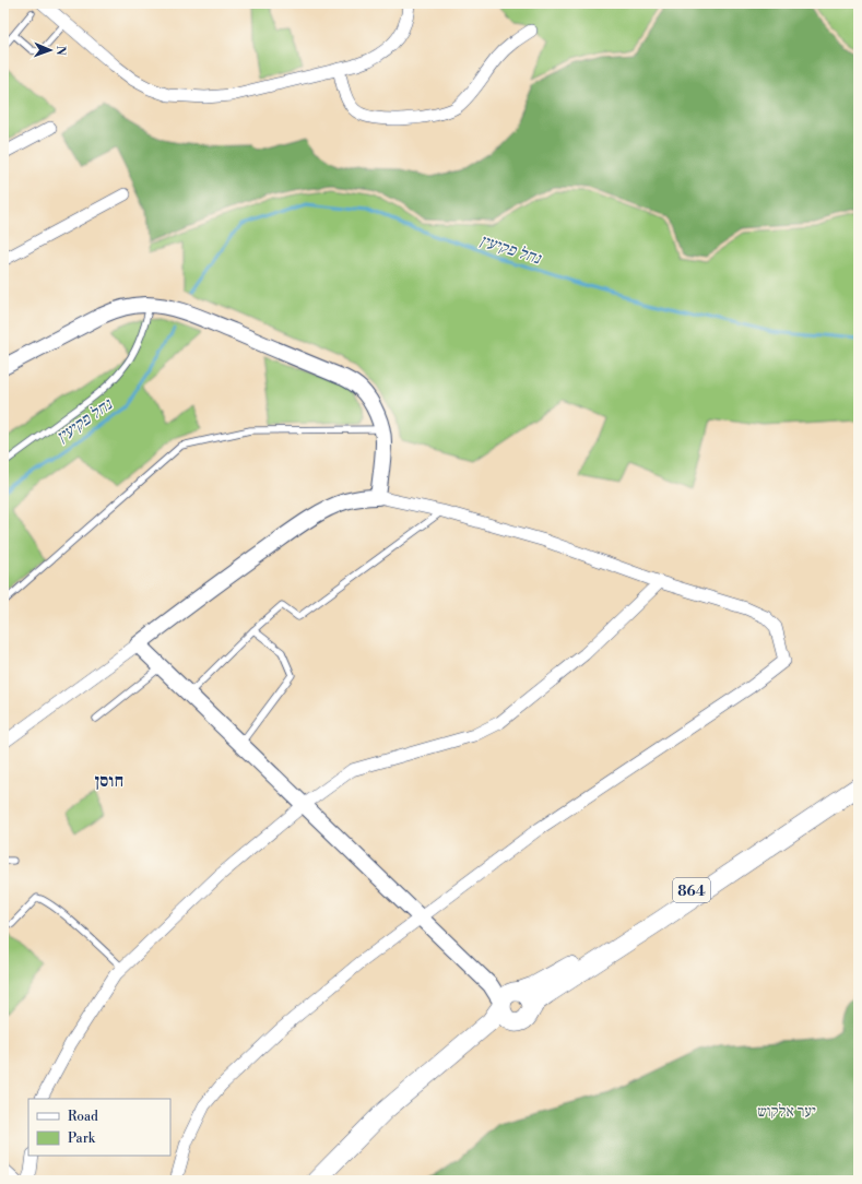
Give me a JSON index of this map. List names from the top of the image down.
{
  "streets": {
    "main road": ["864"]
  },
  "districts": ["חוסן"],
  "water": ["נחל פקיעין"],
  "parks": ["יער אלקוש"],
  "legend": ["Road", "Park"],
  "north": "right"
}
